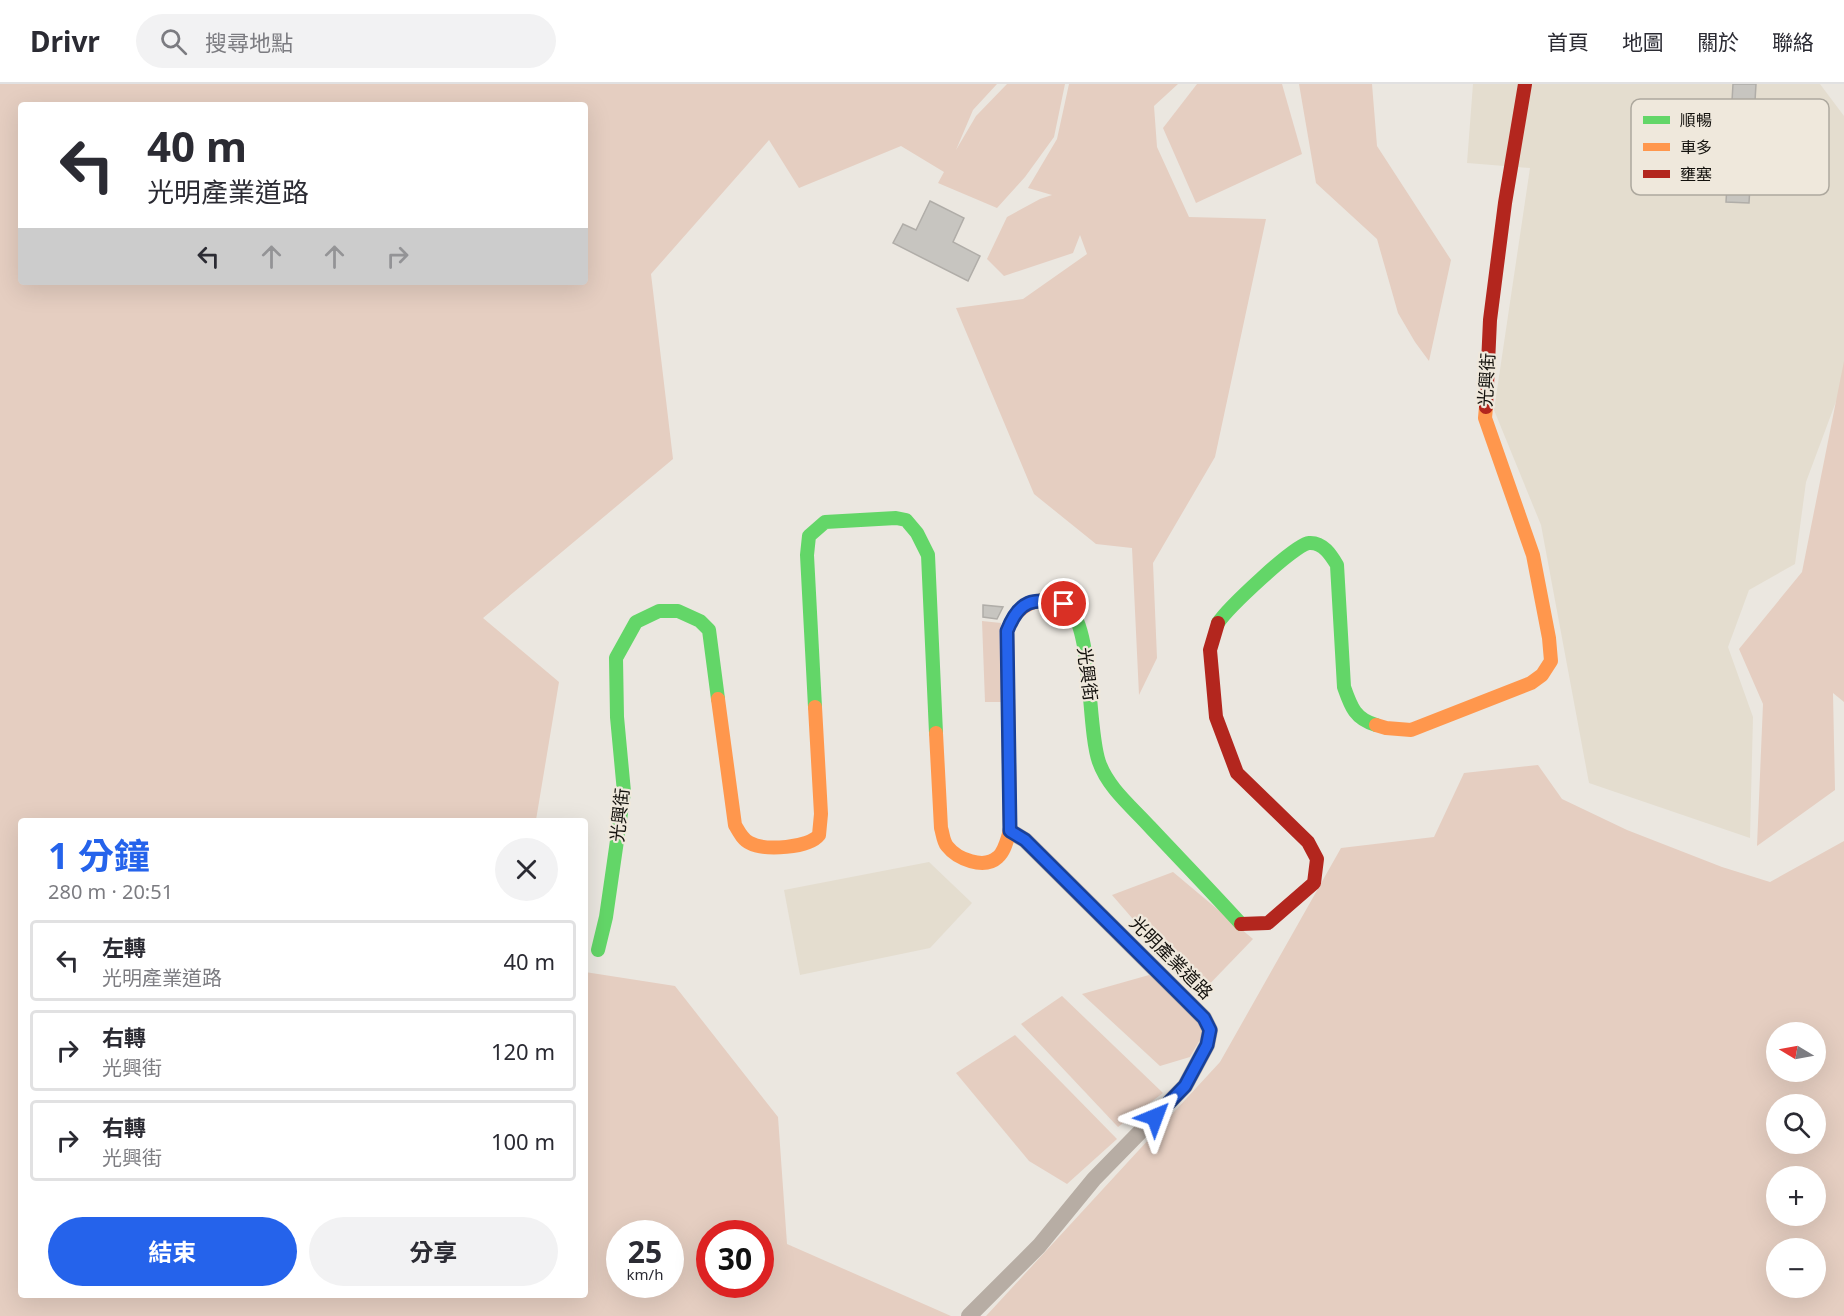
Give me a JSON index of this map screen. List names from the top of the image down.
{
  "streets": {
    "street": ["光興街", "光明產業道路"]
  },
  "crossings": [
    ["光興街", "光明產業道路"]
  ],
  "legend": ["順暢", "車多", "壅塞"],
  "north": "left",
  "page": {
    "header": "Drivr",
    "search": "搜尋地點",
    "nav": [
      "首頁",
      "地圖",
      "關於",
      "聯絡"
    ],
    "turn": ["40 m", "光明產業道路"],
    "heading": ["1 分鐘", "280 m · 20:51"],
    "list": [
      {
        "name": "左轉",
        "note": "光明產業道路",
        "value": "40 m"
      },
      {
        "name": "右轉",
        "note": "光興街",
        "value": "120 m"
      },
      {
        "name": "右轉",
        "note": "光興街",
        "value": "100 m"
      }
    ],
    "map_buttons": ["+", "−"],
    "buttons": ["結束", "分享"],
    "speed": "25 km/h",
    "limit": "30"
  }
}
